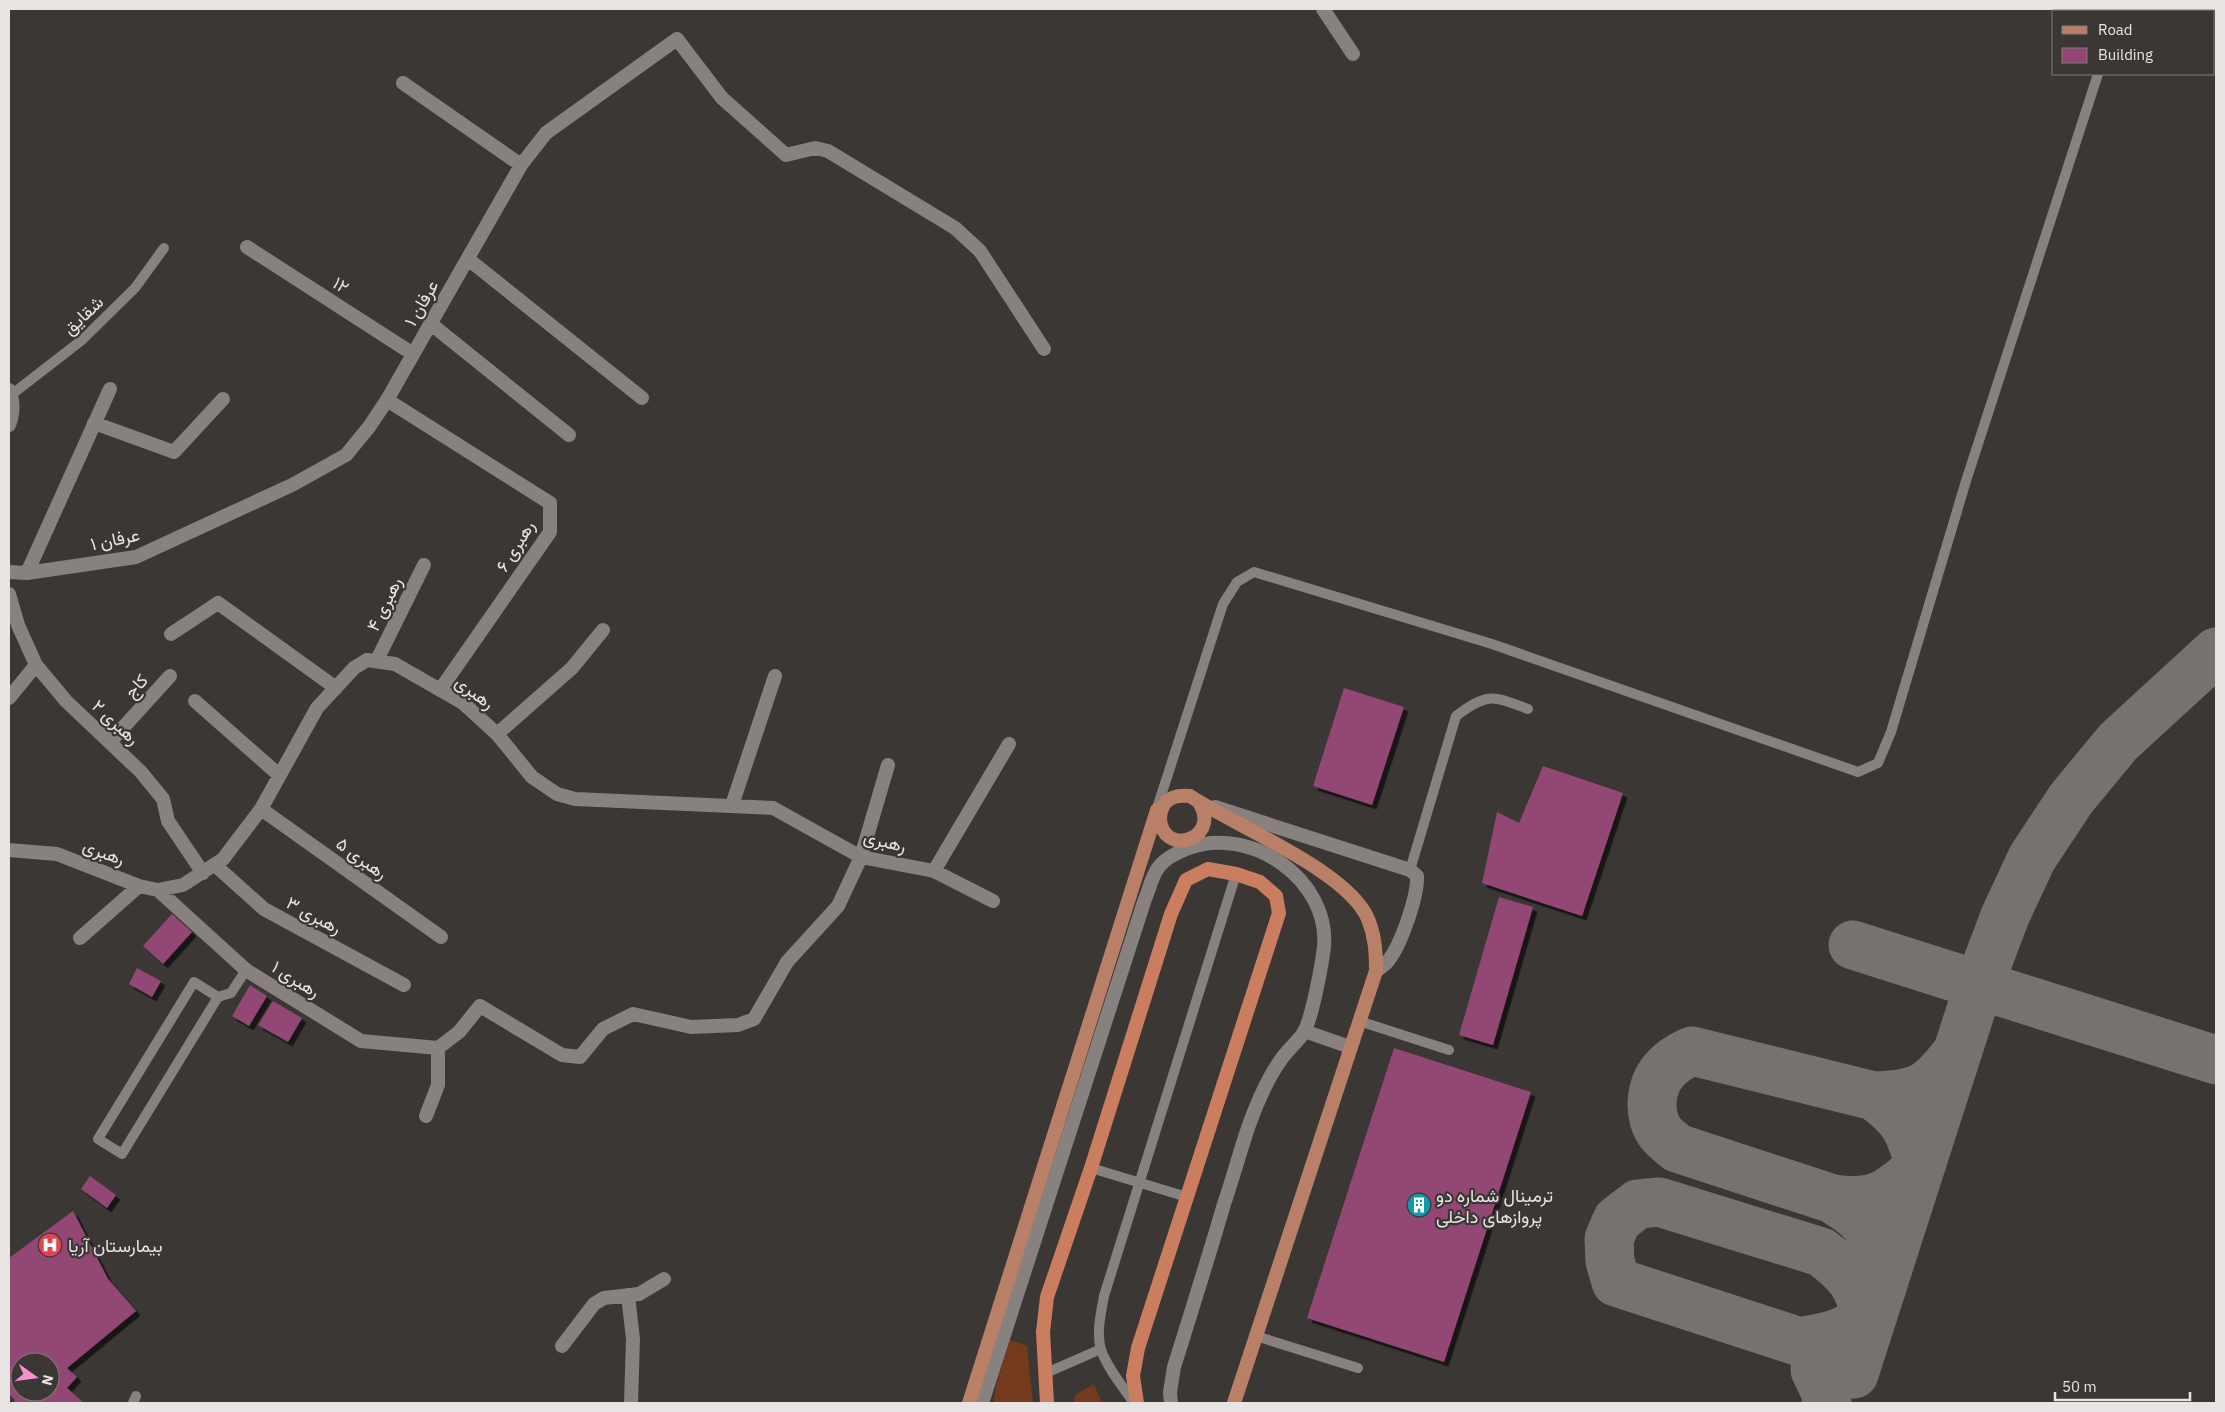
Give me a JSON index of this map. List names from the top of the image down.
{
  "streets": {
    "street": [
      "۱۲",
      "عرفان ۱",
      "رهبری ۶",
      "رهبری ۴",
      "کاج",
      "رهبری",
      "رهبری ۲",
      "رهبری ۵",
      "رهبری ۳",
      "رهبری ۱"
    ],
    "lane": ["شقایق"]
  },
  "crossings": [
    ["۱۲", "عرفان ۱"],
    ["عرفان ۱", "رهبری ۶"],
    ["رهبری ۶", "رهبری"],
    ["رهبری ۴", "رهبری"],
    ["کاج", "رهبری ۲"],
    ["رهبری", "رهبری ۲"],
    ["رهبری", "رهبری ۵"],
    ["رهبری", "رهبری ۳"],
    ["رهبری", "رهبری ۱"]
  ],
  "places": {
    "building": ["ترمینال شماره دو پروازهای داخلی"],
    "hospital": ["بیمارستان آریا"]
  },
  "legend": ["Road", "Building"],
  "scale_bar": "50 m",
  "north": "right"
}
